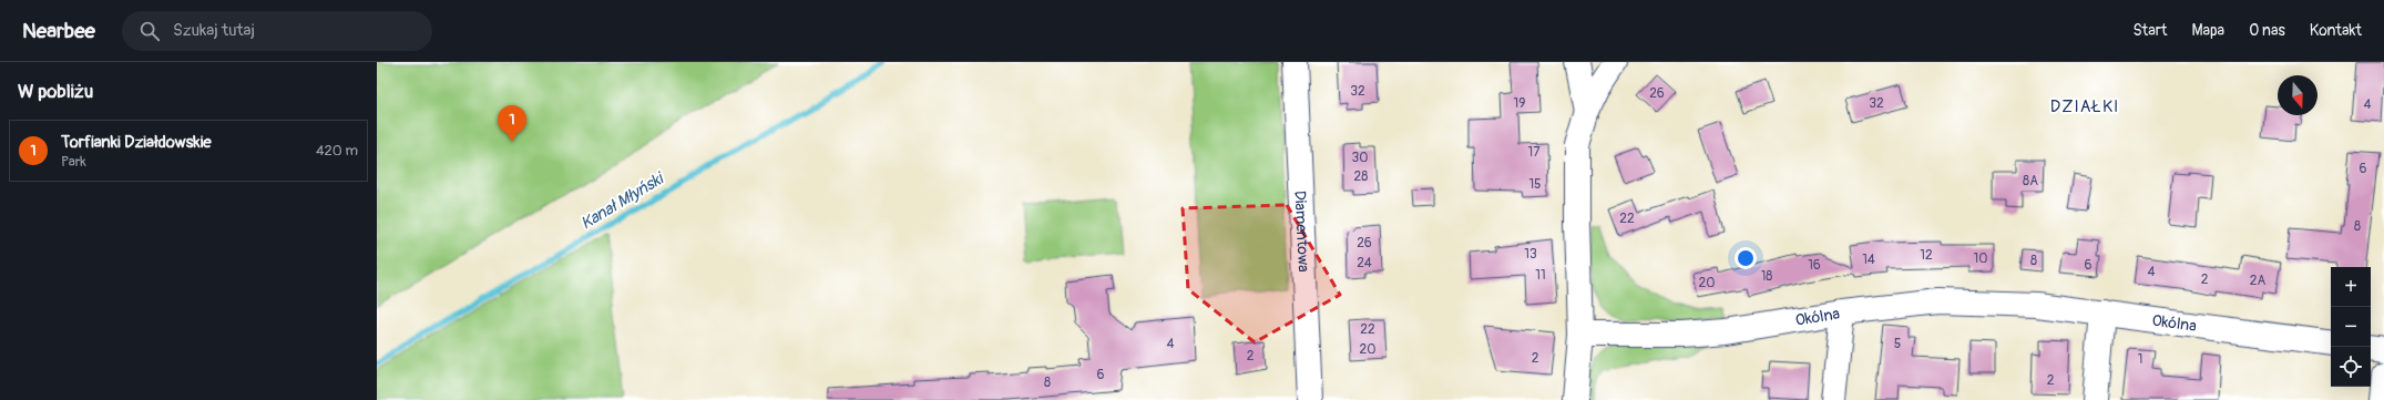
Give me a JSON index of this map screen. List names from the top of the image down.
{
  "streets": {
    "street": ["Diamentowa", "Okólna"]
  },
  "districts": ["DZIAŁKI"],
  "water": ["Kanał Młyński"],
  "house_numbers": [
    "32",
    "26",
    "19",
    "32",
    "4",
    "17",
    "30",
    "6",
    "28",
    "8A",
    "15",
    "22",
    "8",
    "26",
    "13",
    "12",
    "10",
    "14",
    "8",
    "24",
    "16",
    "6",
    "4",
    "11",
    "18",
    "2",
    "2A",
    "20",
    "22",
    "4",
    "5",
    "20",
    "2",
    "2",
    "1",
    "6",
    "2",
    "8"
  ],
  "north": "bottom",
  "page": {
    "header": "Nearbee",
    "search": "Szukaj tutaj",
    "nav": [
      "Start",
      "Mapa",
      "O nas",
      "Kontakt"
    ],
    "heading": "W pobliżu",
    "pins": "1",
    "list": [
      {
        "mark": "1",
        "name": "Torfianki Działdowskie",
        "note": "Park",
        "value": "420 m"
      }
    ],
    "map_buttons": ["+", "−"]
  }
}
